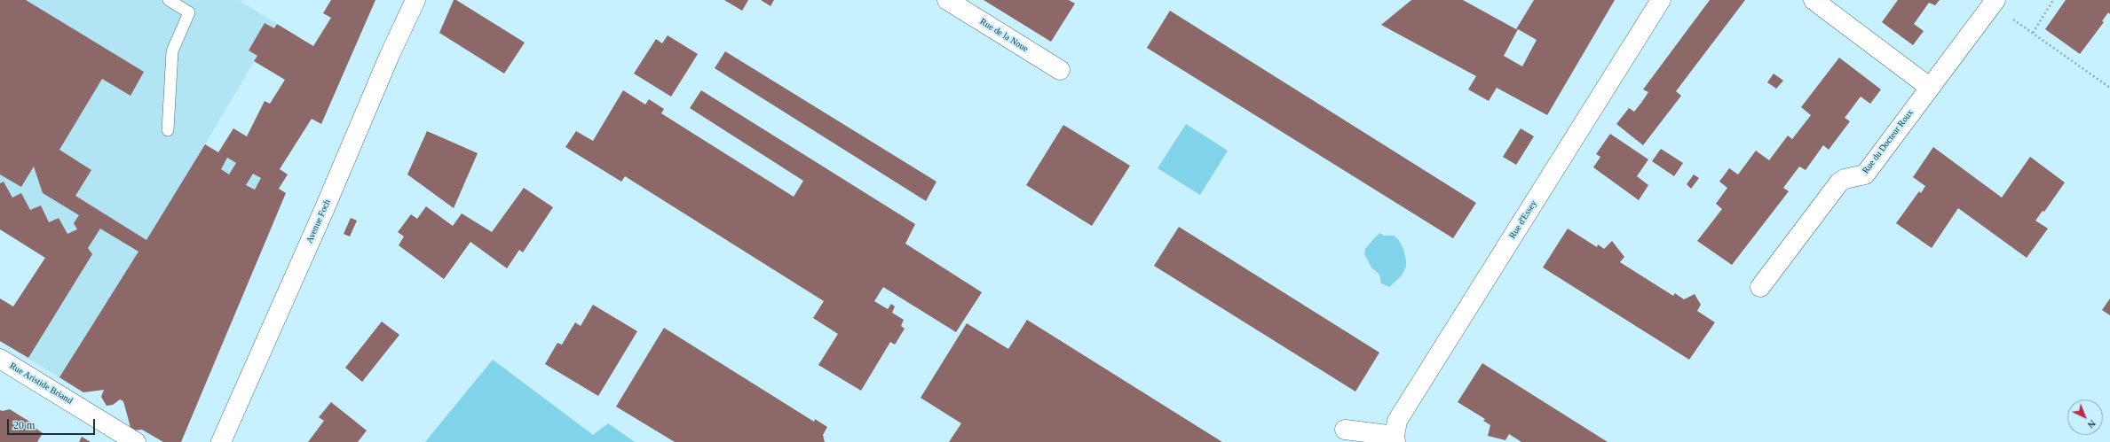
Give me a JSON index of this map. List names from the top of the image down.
{
  "streets": {
    "street": [
      "Rue de la Noue",
      "Rue du Docteur Roux",
      "Rue d'Essey",
      "Avenue Foch",
      "Rue Aristide Briand"
    ]
  },
  "scale_bar": "20 m",
  "north": "bottom right"
}
